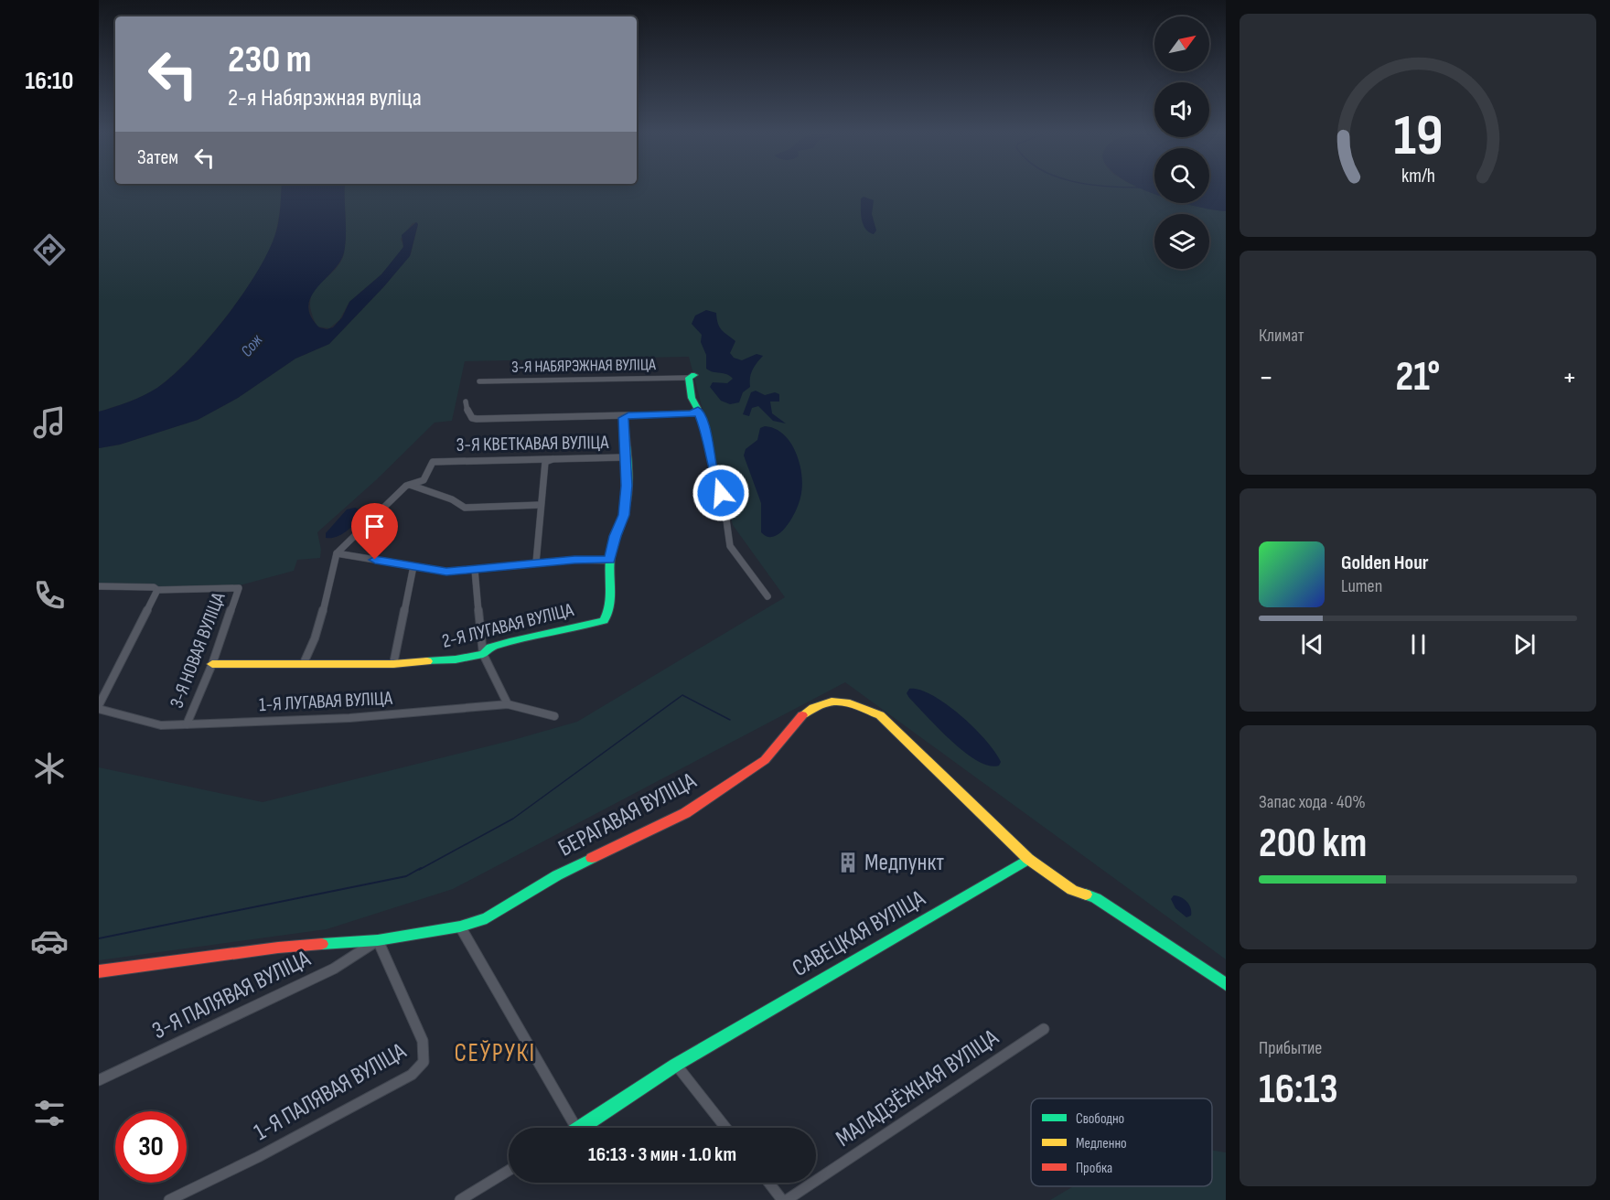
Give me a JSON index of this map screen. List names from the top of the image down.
{
  "streets": {
    "street": [
      "3-Я НАБЯРЭЖНАЯ ВУЛІЦА",
      "3-Я КВЕТКАВАЯ ВУЛІЦА",
      "2-Я ЛУГАВАЯ ВУЛІЦА",
      "3-Я НОВАЯ ВУЛІЦА",
      "1-Я ЛУГАВАЯ ВУЛІЦА",
      "БЕРАГАВАЯ ВУЛІЦА",
      "САВЕЦКАЯ ВУЛІЦА",
      "3-Я ПАЛЯВАЯ ВУЛІЦА",
      "МАЛАДЗЁЖНАЯ ВУЛІЦА",
      "1-Я ПАЛЯВАЯ ВУЛІЦА"
    ]
  },
  "crossings": [
    ["3-Я КВЕТКАВАЯ ВУЛІЦА", "2-Я ЛУГАВАЯ ВУЛІЦА"],
    ["2-Я ЛУГАВАЯ ВУЛІЦА", "3-Я НОВАЯ ВУЛІЦА"],
    ["3-Я НОВАЯ ВУЛІЦА", "1-Я ЛУГАВАЯ ВУЛІЦА"],
    ["БЕРАГАВАЯ ВУЛІЦА", "САВЕЦКАЯ ВУЛІЦА"],
    ["БЕРАГАВАЯ ВУЛІЦА", "3-Я ПАЛЯВАЯ ВУЛІЦА"],
    ["БЕРАГАВАЯ ВУЛІЦА", "1-Я ПАЛЯВАЯ ВУЛІЦА"],
    ["3-Я ПАЛЯВАЯ ВУЛІЦА", "1-Я ПАЛЯВАЯ ВУЛІЦА"]
  ],
  "districts": ["СЕЎРУКІ"],
  "water": ["Сож"],
  "places": {
    "building": ["Медпункт"]
  },
  "legend": ["Свободно", "Медленно", "Пробка"],
  "north": "top right",
  "page": {
    "tabs": "16:10",
    "turn": ["230 m", "2-я Набярэжная вуліца"],
    "then": "Затем",
    "tile": [
      "Климат",
      ["Запас хода · 40%", "200 km"],
      ["Прибытие", "16:13"]
    ],
    "heat": ["−", "21°", "+"],
    "song": ["Golden Hour", "Lumen"],
    "limit": "30",
    "trip": "16:13 · 3 мин · 1.0 km",
    "gauge": ["19", "km/h"]
  }
}
